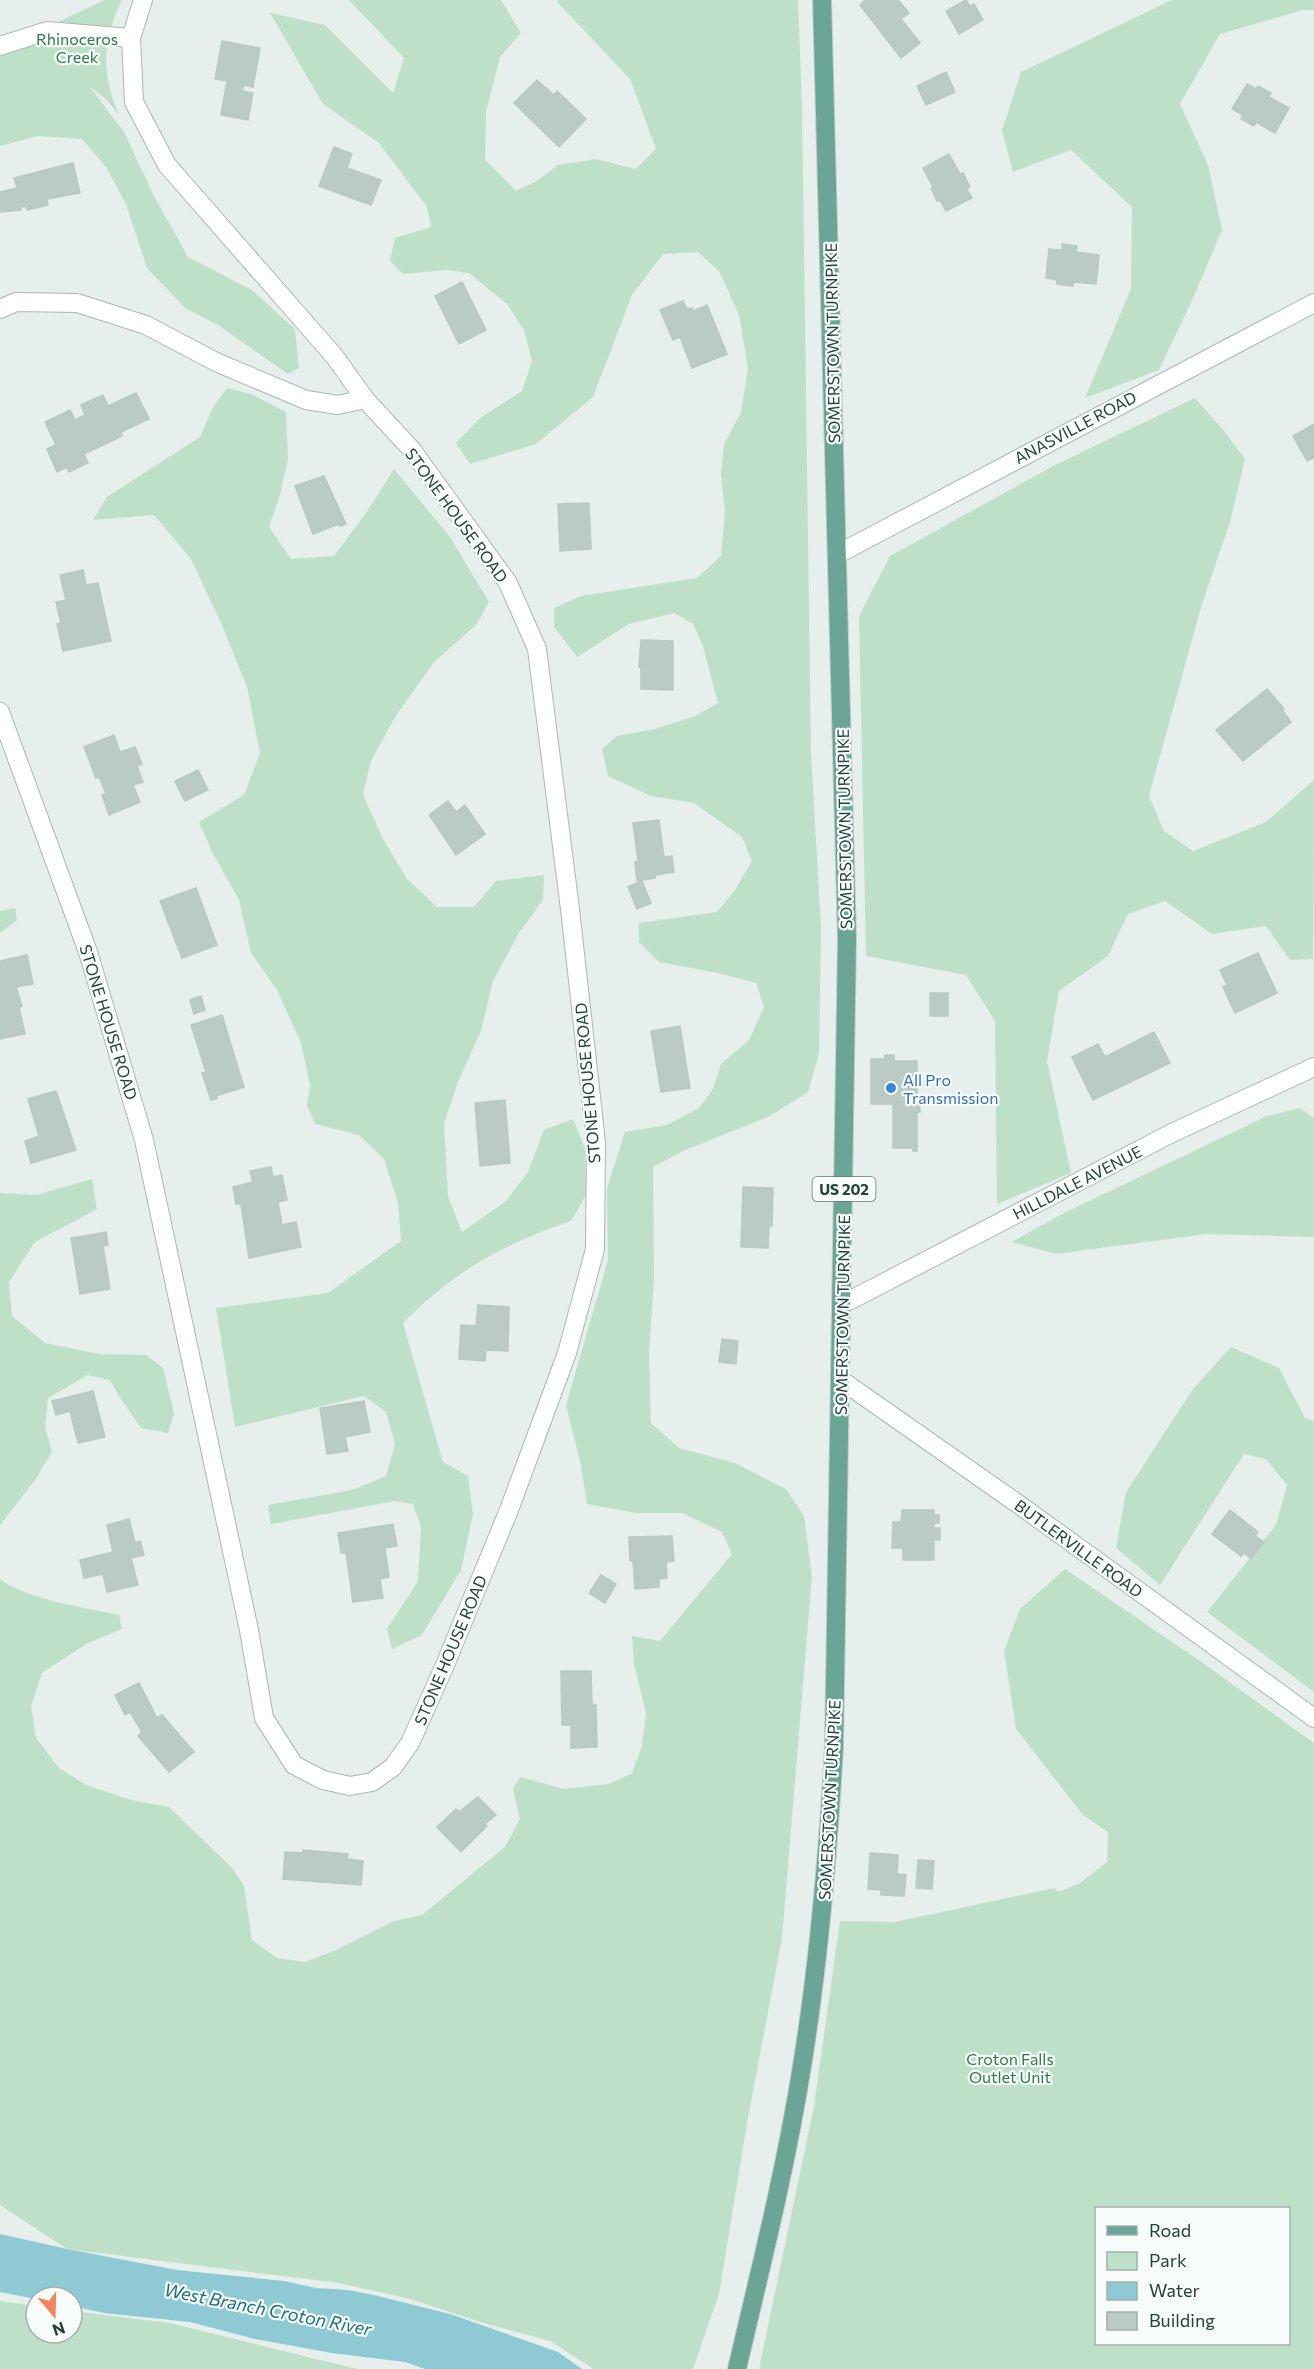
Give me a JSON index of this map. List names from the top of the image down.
{
  "streets": {
    "main road": ["SOMERSTOWN TURNPIKE", "US 202"],
    "street": [
      "ANASVILLE ROAD",
      "STONE HOUSE ROAD",
      "HILLDALE AVENUE",
      "BUTLERVILLE ROAD"
    ]
  },
  "crossings": [
    ["SOMERSTOWN TURNPIKE", "ANASVILLE ROAD"],
    ["SOMERSTOWN TURNPIKE", "HILLDALE AVENUE"],
    ["SOMERSTOWN TURNPIKE", "BUTLERVILLE ROAD"]
  ],
  "water": ["West Branch Croton River"],
  "parks": ["Rhinoceros Creek", "Croton Falls Outlet Unit"],
  "places": ["All Pro Transmission"],
  "legend": [
    "Road",
    "Park",
    "Water",
    "Building"
  ],
  "north": "bottom"
}
